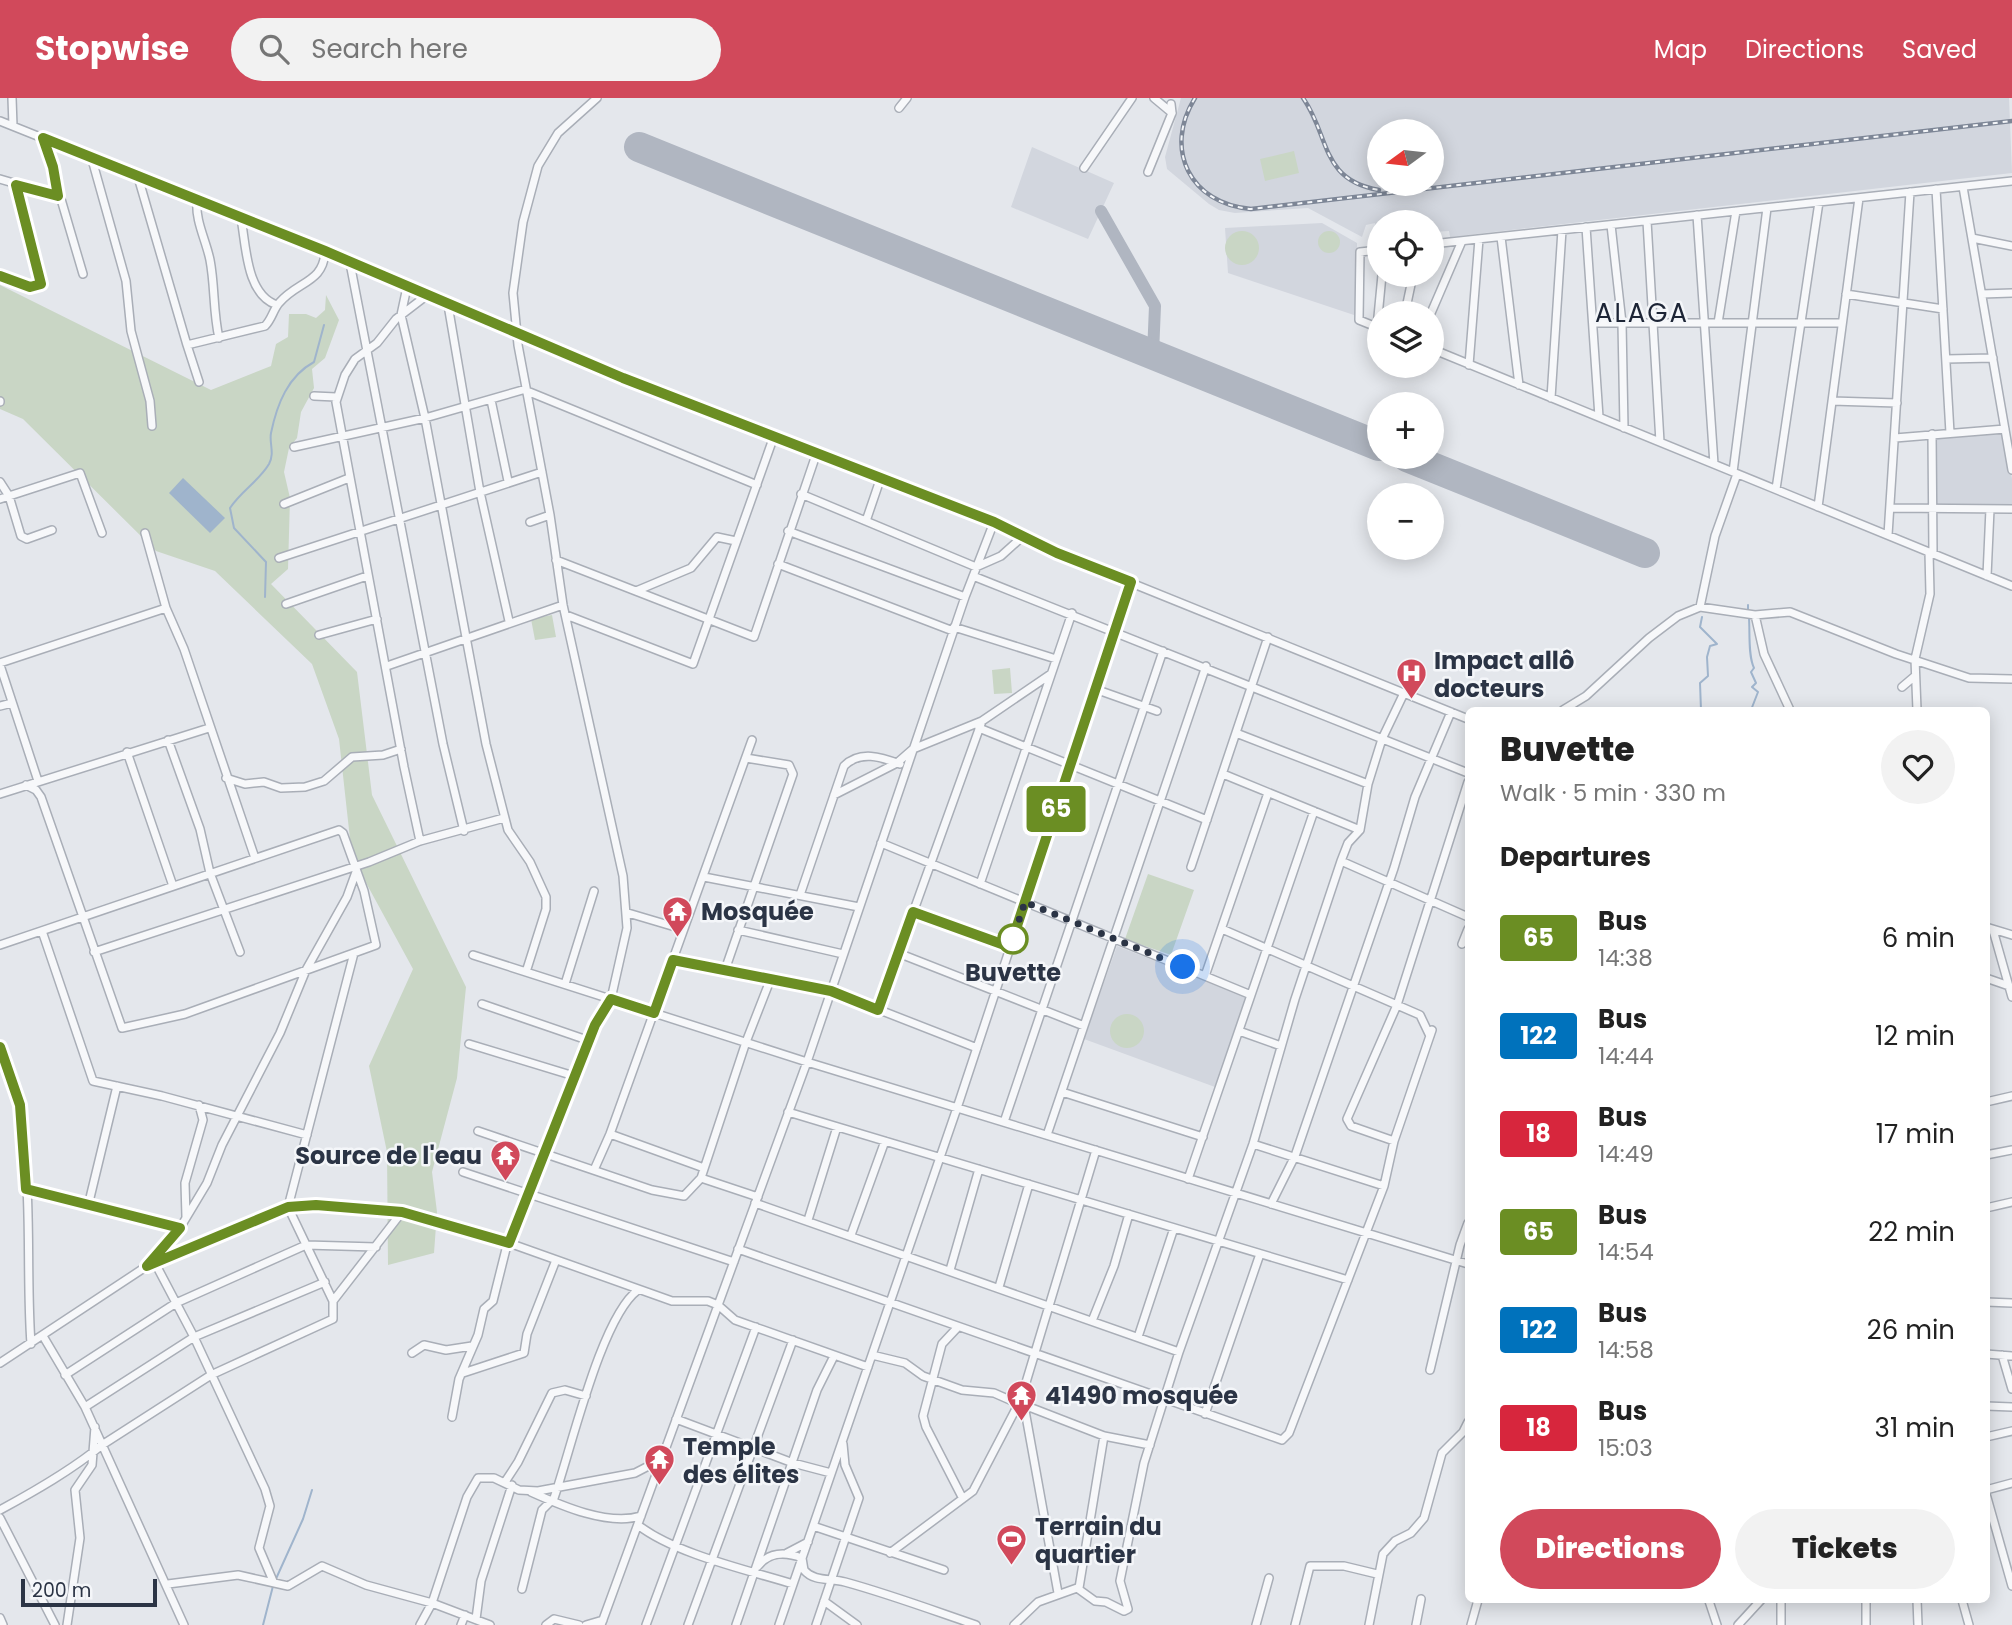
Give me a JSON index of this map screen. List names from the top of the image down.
{
  "districts": ["ALAGA"],
  "places": {
    "hospital": ["Impact allô docteurs"],
    "temple": [
      "Mosquée",
      "Source de l'eau",
      "41490 mosquée",
      "Temple des élites"
    ],
    "other": ["Buvette"],
    "sports": ["Terrain du quartier"]
  },
  "lines": ["bus line 65"],
  "scale_bar": "200 m",
  "north": "left",
  "page": {
    "header": "Stopwise",
    "search": "Search here",
    "nav": ["Map", "Directions", "Saved"],
    "on_map": "65",
    "map_buttons": ["+", "−"],
    "heading": [
      ["Buvette", "Walk · 5 min · 330 m"],
      "Departures"
    ],
    "list": [
      {
        "mark": "65",
        "name": "Bus",
        "note": "14:38",
        "value": "6 min"
      },
      {
        "mark": "122",
        "name": "Bus",
        "note": "14:44",
        "value": "12 min"
      },
      {
        "mark": "18",
        "name": "Bus",
        "note": "14:49",
        "value": "17 min"
      },
      {
        "mark": "65",
        "name": "Bus",
        "note": "14:54",
        "value": "22 min"
      },
      {
        "mark": "122",
        "name": "Bus",
        "note": "14:58",
        "value": "26 min"
      },
      {
        "mark": "18",
        "name": "Bus",
        "note": "15:03",
        "value": "31 min"
      }
    ],
    "buttons": ["Directions", "Tickets"],
    "scale": "200 m"
  }
}
